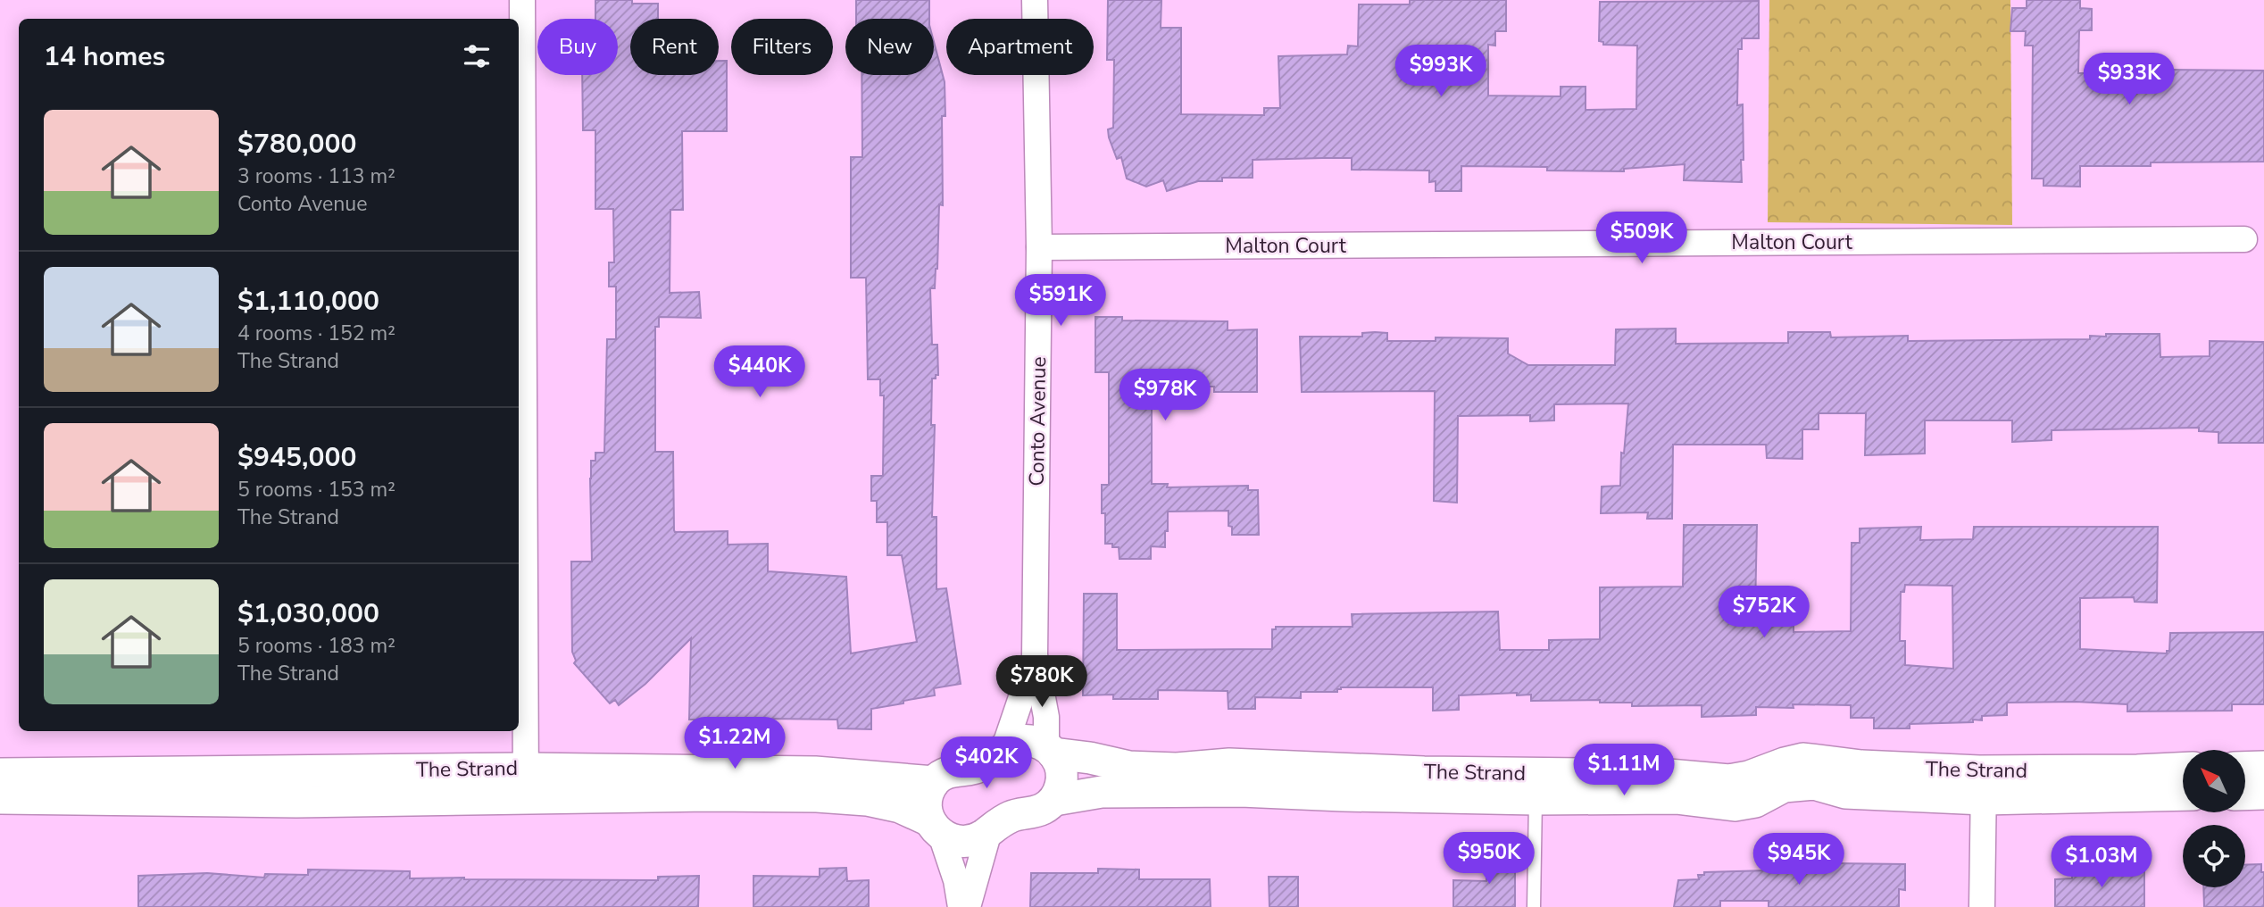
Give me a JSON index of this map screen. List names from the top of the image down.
{
  "streets": {
    "street": ["Malton Court", "Conto Avenue", "The Strand"]
  },
  "crossings": [
    ["Malton Court", "Conto Avenue"],
    ["Conto Avenue", "The Strand"]
  ],
  "north": "top left",
  "page": {
    "chip": [
      "Buy",
      "Rent",
      "Filters",
      "New",
      "Apartment"
    ],
    "heading": "14 homes",
    "price": [
      "$993K",
      "$933K",
      "$509K",
      "$591K",
      "$440K",
      "$978K",
      "$752K",
      "$780K",
      "$1.22M",
      "$402K",
      "$1.11M",
      "$950K",
      "$945K",
      "$1.03M"
    ],
    "list": [
      {
        "name": "$780,000",
        "note": "3 rooms · 113 m² · Conto Avenue"
      },
      {
        "name": "$1,110,000",
        "note": "4 rooms · 152 m² · The Strand"
      },
      {
        "name": "$945,000",
        "note": "5 rooms · 153 m² · The Strand"
      },
      {
        "name": "$1,030,000",
        "note": "5 rooms · 183 m² · The Strand"
      }
    ]
  }
}
